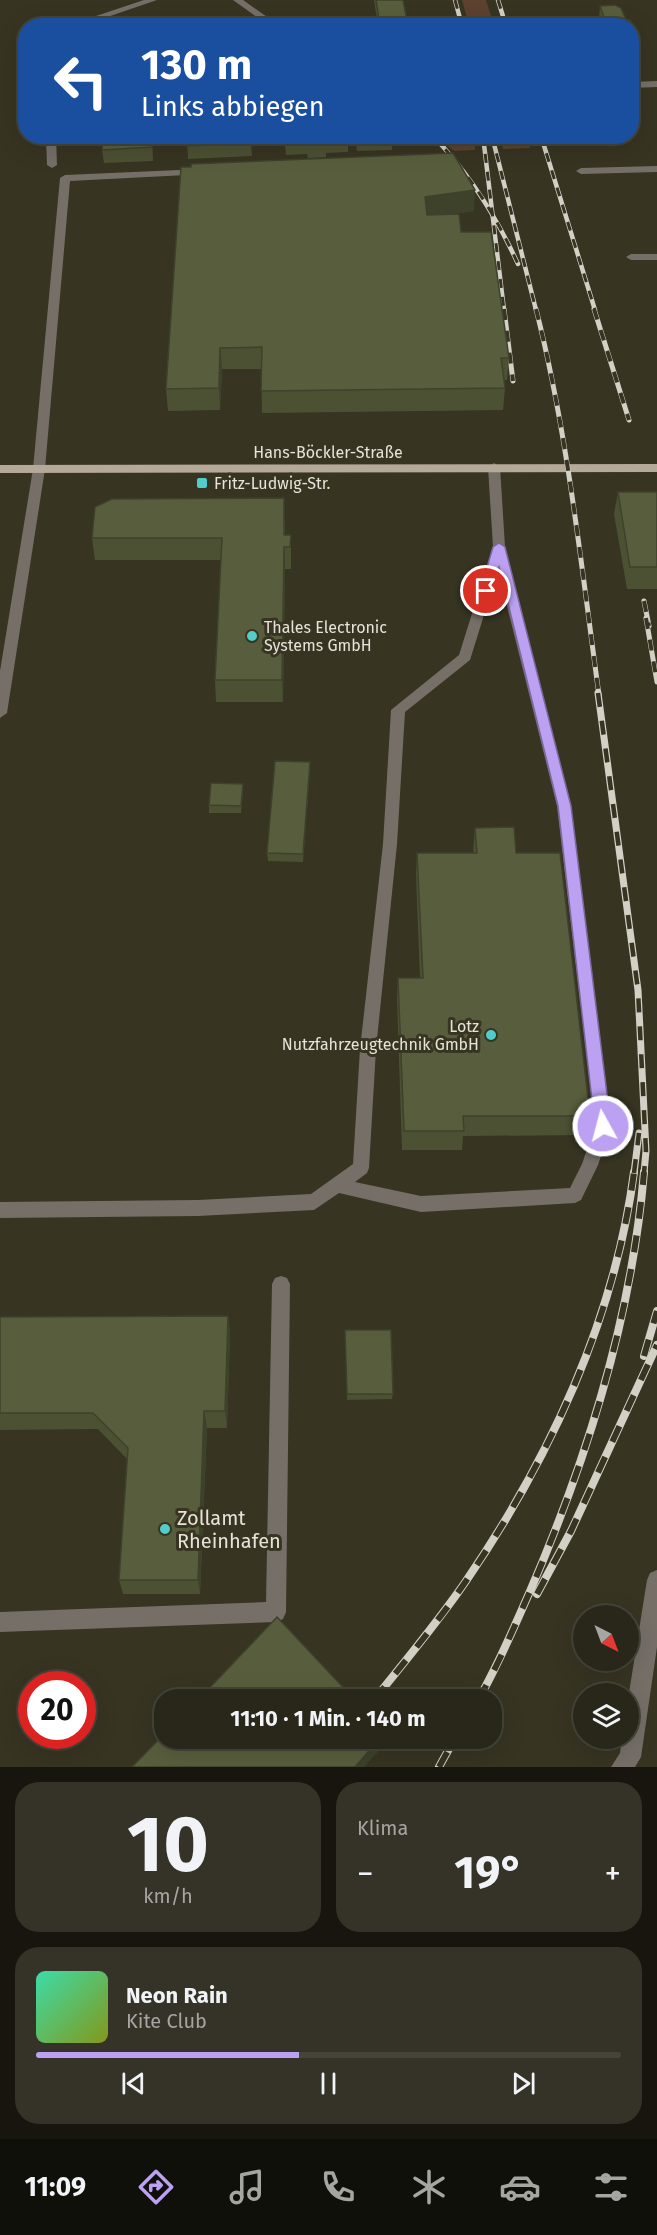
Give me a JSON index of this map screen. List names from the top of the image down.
{
  "streets": {
    "main road": ["Hans-Böckler-Straße"]
  },
  "places": {
    "transit": ["Fritz-Ludwig-Str."],
    "other": ["Thales Electronic Systems GmbH", "Lotz Nutzfahrzeugtechnik GmbH", "Zollamt Rheinhafen"]
  },
  "north": "bottom right",
  "page": {
    "turn": ["130 m", "Links abbiegen"],
    "limit": "20",
    "trip": "11:10 · 1 Min. · 140 m",
    "tile": [
      ["10", "km/h"],
      "Klima"
    ],
    "heat": ["−", "19°", "+"],
    "song": ["Neon Rain", "Kite Club"],
    "tabs": "11:09"
  }
}
